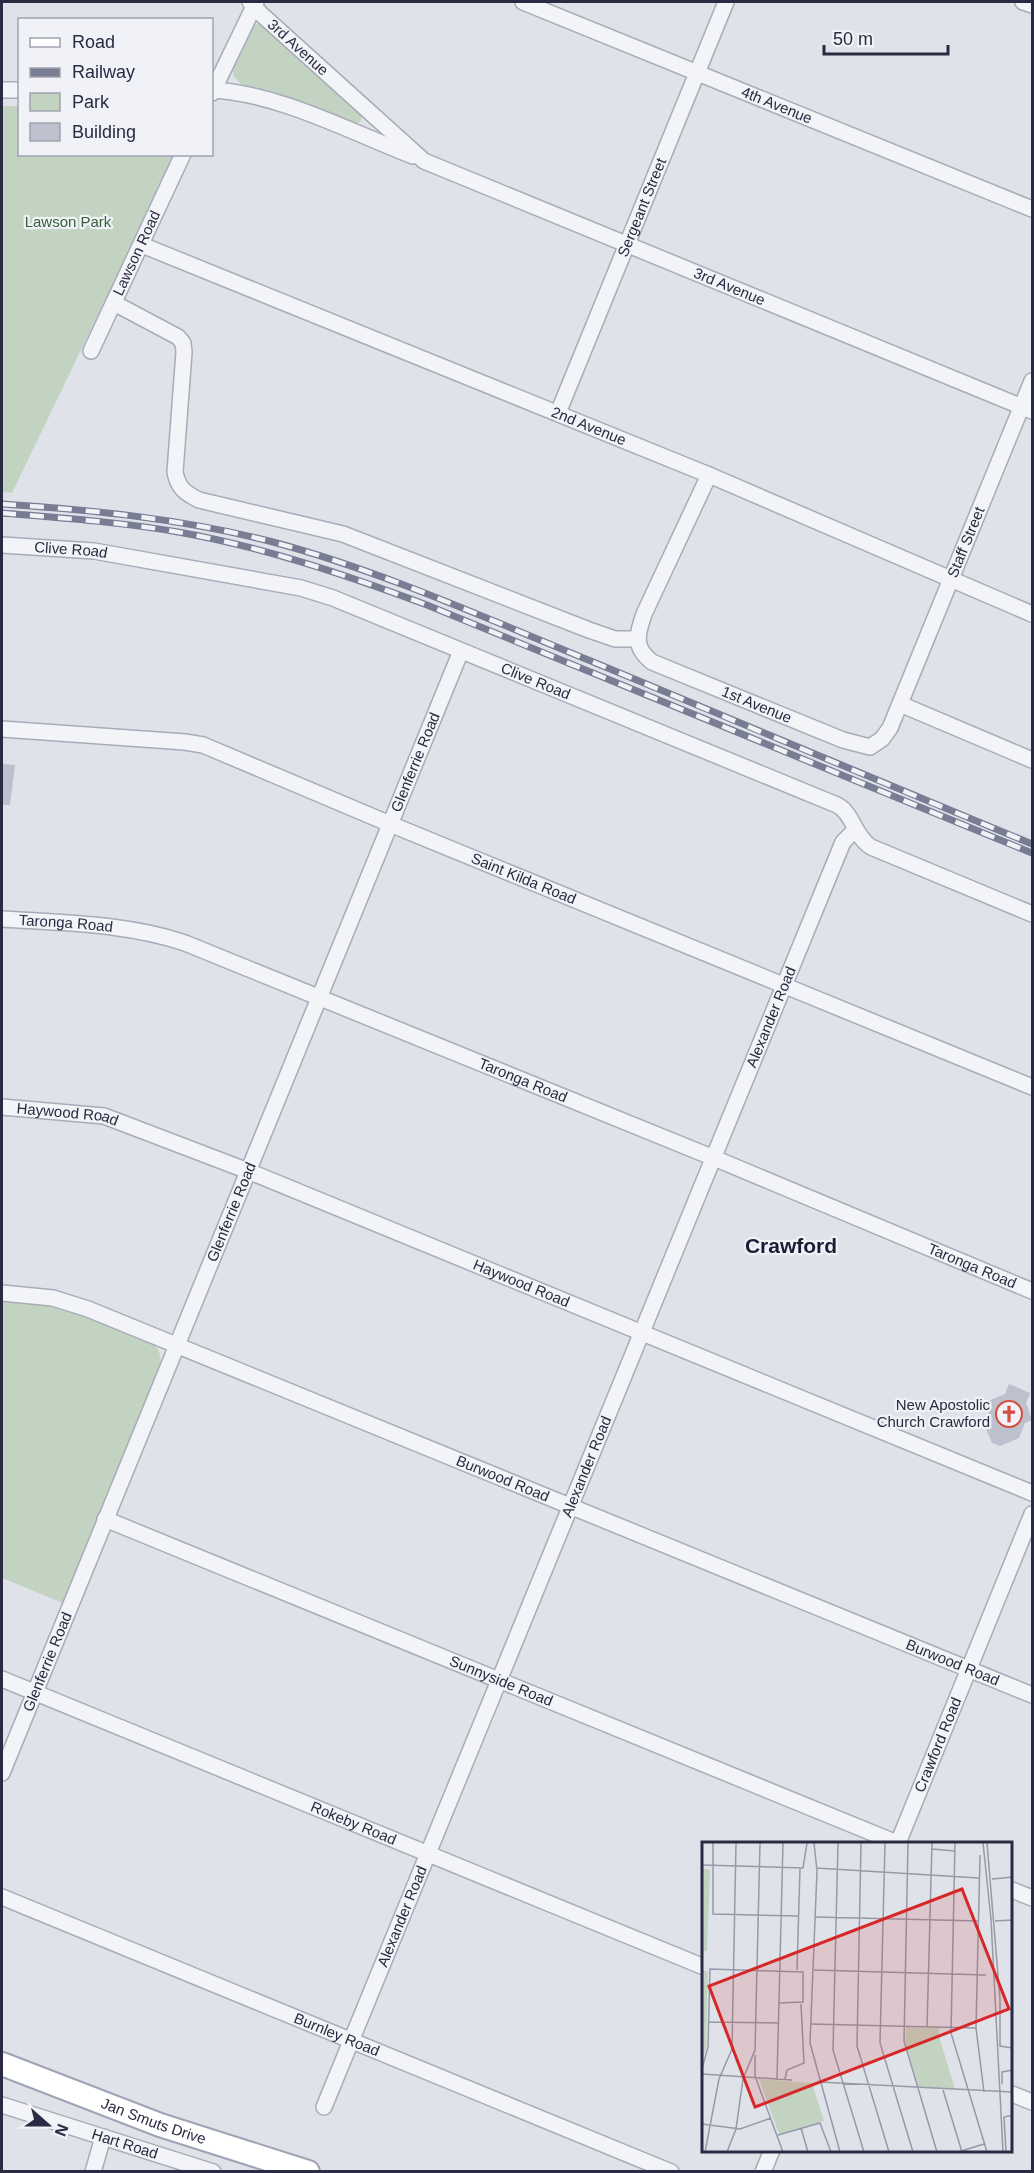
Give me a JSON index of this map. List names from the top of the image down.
{
  "streets": {
    "main road": ["Jan Smuts Drive"],
    "street": [
      "3rd Avenue",
      "4th Avenue",
      "Sergeant Street",
      "Lawson Road",
      "2nd Avenue",
      "Staff Street",
      "Clive Road",
      "1st Avenue",
      "Glenferrie Road",
      "Saint Kilda Road",
      "Taronga Road",
      "Alexander Road",
      "Haywood Road",
      "Burwood Road",
      "Sunnyside Road",
      "Crawford Road",
      "Rokeby Road",
      "Burnley Road",
      "Hart Road"
    ]
  },
  "crossings": [
    ["3rd Avenue", "Sergeant Street"],
    ["3rd Avenue", "Staff Street"],
    ["4th Avenue", "Sergeant Street"],
    ["Sergeant Street", "2nd Avenue"],
    ["Lawson Road", "2nd Avenue"],
    ["2nd Avenue", "Staff Street"],
    ["Staff Street", "1st Avenue"],
    ["Clive Road", "Glenferrie Road"],
    ["Clive Road", "Alexander Road"],
    ["Glenferrie Road", "Saint Kilda Road"],
    ["Glenferrie Road", "Taronga Road"],
    ["Glenferrie Road", "Haywood Road"],
    ["Glenferrie Road", "Burwood Road"],
    ["Glenferrie Road", "Sunnyside Road"],
    ["Glenferrie Road", "Rokeby Road"],
    ["Saint Kilda Road", "Alexander Road"],
    ["Taronga Road", "Alexander Road"],
    ["Alexander Road", "Haywood Road"],
    ["Alexander Road", "Burwood Road"],
    ["Alexander Road", "Sunnyside Road"],
    ["Alexander Road", "Rokeby Road"],
    ["Alexander Road", "Burnley Road"],
    ["Burwood Road", "Crawford Road"]
  ],
  "districts": ["Crawford"],
  "parks": ["Lawson Park"],
  "places": {
    "church": ["New Apostolic Church Crawford"]
  },
  "legend": [
    "Road",
    "Railway",
    "Park",
    "Building"
  ],
  "scale_bar": "50 m",
  "north": "right"
}
